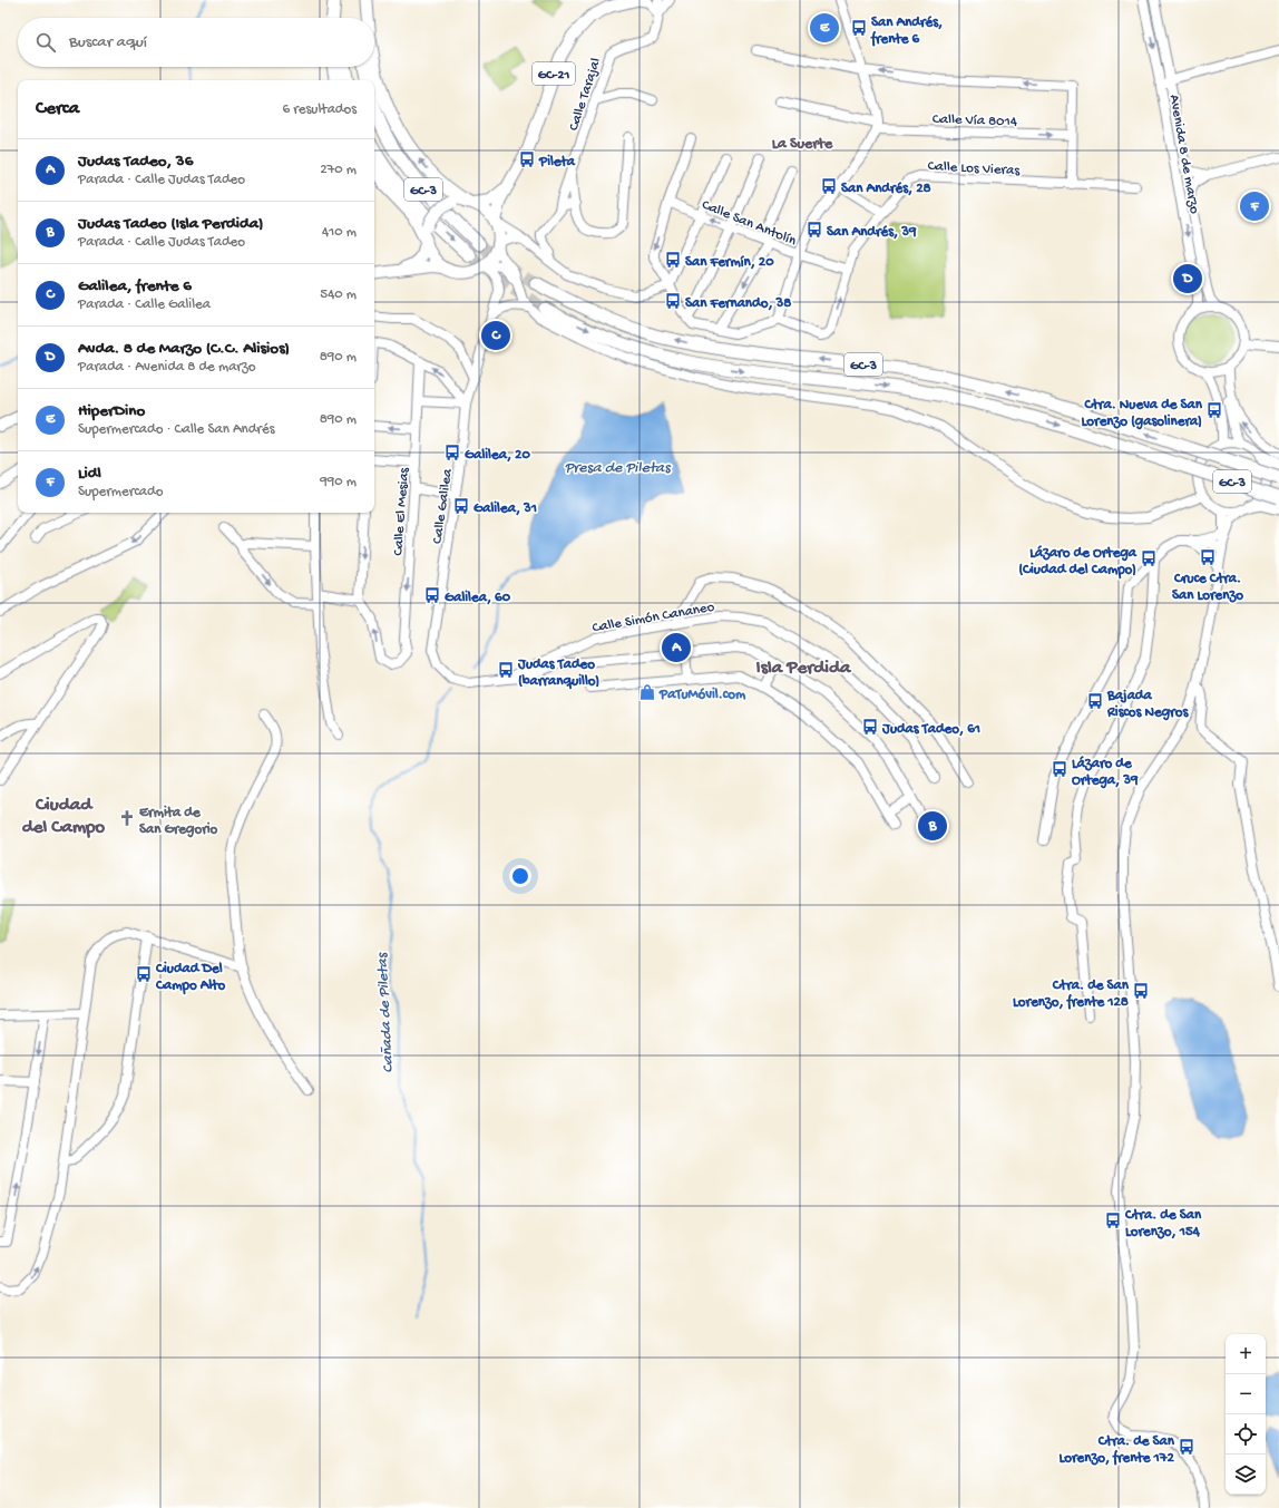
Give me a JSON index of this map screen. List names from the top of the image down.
{
  "streets": {
    "highway": ["GC-3"],
    "main road": ["GC-21"],
    "street": [
      "Calle Tarajal",
      "Calle Vía 8014",
      "Avenida 8 de marzo",
      "Calle Los Vieras",
      "Calle San Antolín",
      "Calle Galilea",
      "Calle El Mesias",
      "Calle Simón Cananeo"
    ]
  },
  "crossings": [
    ["Calle Los Vieras", "Calle San Antolín"],
    ["Calle Galilea", "Calle Simón Cananeo"]
  ],
  "one_way": ["Calle Vía 8014"],
  "districts": ["La Suerte", "Isla Perdida", "Ciudad del Campo"],
  "water": ["Presa de Piletas", "Cañada de Piletas"],
  "places": {
    "bus stop": [
      "San Andrés, frente 6",
      "Pileta",
      "San Andrés, 28",
      "San Andrés, 39",
      "San Fermín, 20",
      "San Fernando, 38",
      "Ctra. Nueva de San Lorenzo (gasolinera)",
      "Galilea, 20",
      "Galilea, 31",
      "Cruce Ctra. San Lorenzo",
      "Lázaro de Ortega (Ciudad del Campo)",
      "Galilea, 60",
      "Judas Tadeo (barranquillo)",
      "Bajada Riscos Negros",
      "Judas Tadeo, 61",
      "Lázaro de Ortega, 39",
      "Ciudad Del Campo Alto",
      "Ctra. de San Lorenzo, frente 128",
      "Ctra. de San Lorenzo, 154",
      "Ctra. de San Lorenzo, frente 172"
    ],
    "shop": ["PaTuMóvil.com"],
    "church": ["Ermita de San Gregorio"]
  },
  "page": {
    "pins": [
      "E",
      "F",
      "D",
      "C",
      "A",
      "B"
    ],
    "search": "Buscar aquí",
    "heading": ["Cerca", "6 resultados"],
    "list": [
      {
        "mark": "A",
        "name": "Judas Tadeo, 36",
        "note": "Parada · Calle Judas Tadeo",
        "value": "270 m"
      },
      {
        "mark": "B",
        "name": "Judas Tadeo (Isla Perdida)",
        "note": "Parada · Calle Judas Tadeo",
        "value": "410 m"
      },
      {
        "mark": "C",
        "name": "Galilea, frente 6",
        "note": "Parada · Calle Galilea",
        "value": "540 m"
      },
      {
        "mark": "D",
        "name": "Avda. 8 de Marzo (C.C. Alisios)",
        "note": "Parada · Avenida 8 de marzo",
        "value": "890 m"
      },
      {
        "mark": "E",
        "name": "HiperDino",
        "note": "Supermercado · Calle San Andrés",
        "value": "890 m"
      },
      {
        "mark": "F",
        "name": "Lidl",
        "note": "Supermercado",
        "value": "990 m"
      }
    ],
    "map_buttons": ["+", "−"]
  }
}
